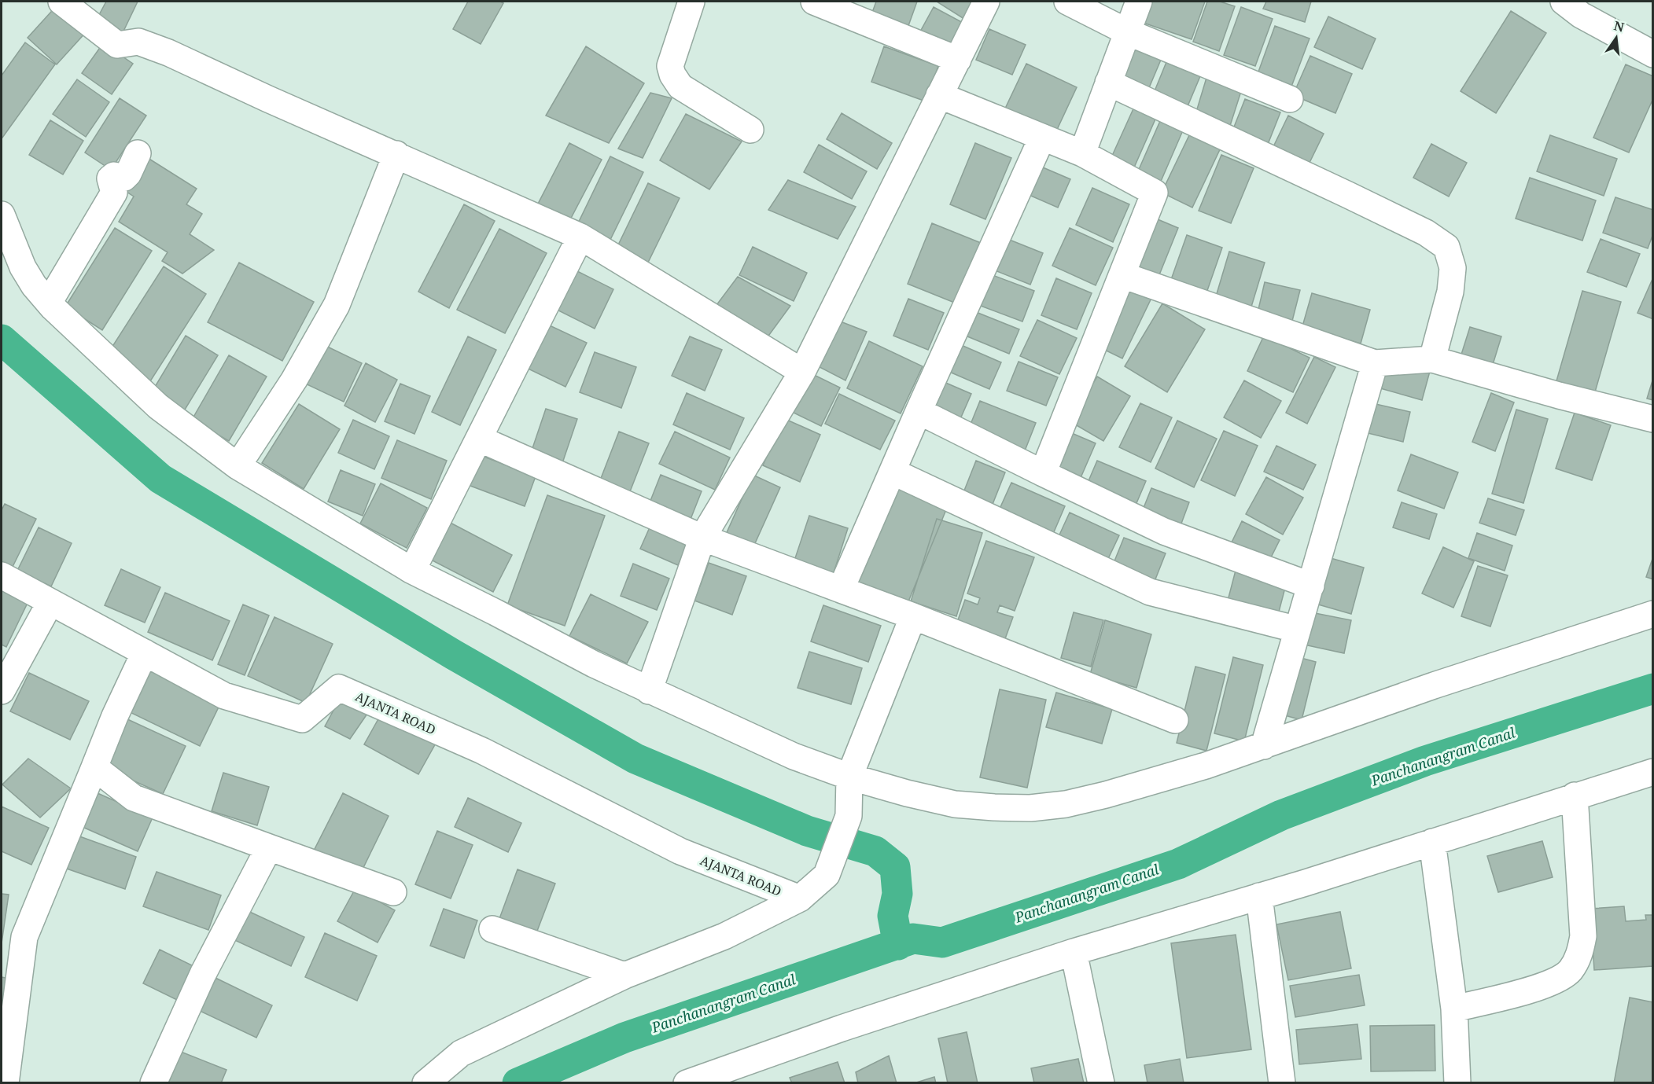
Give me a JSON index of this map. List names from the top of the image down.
{
  "streets": {
    "street": ["AJANTA ROAD"]
  },
  "water": ["Panchanangram Canal"],
  "north": "top"
}
